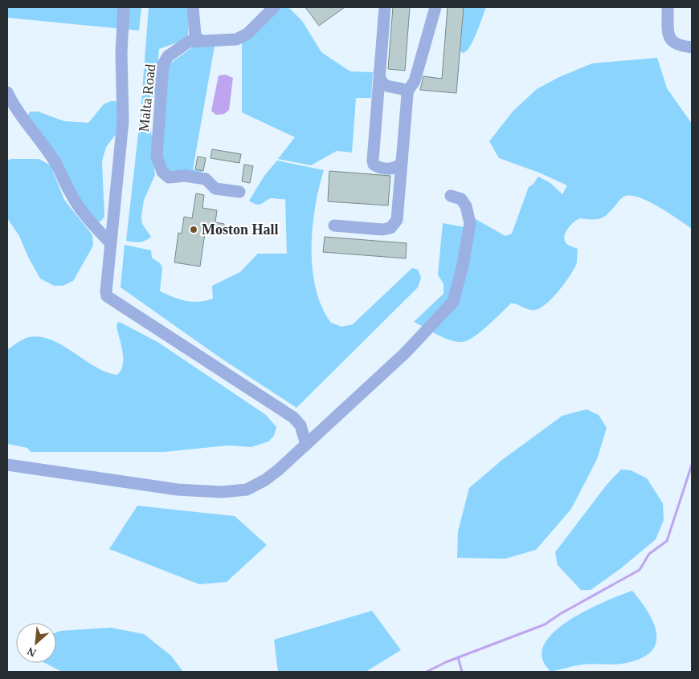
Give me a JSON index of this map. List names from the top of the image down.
{
  "streets": {
    "street": ["Malta Road"]
  },
  "places": ["Moston Hall"],
  "north": "bottom left"
}
